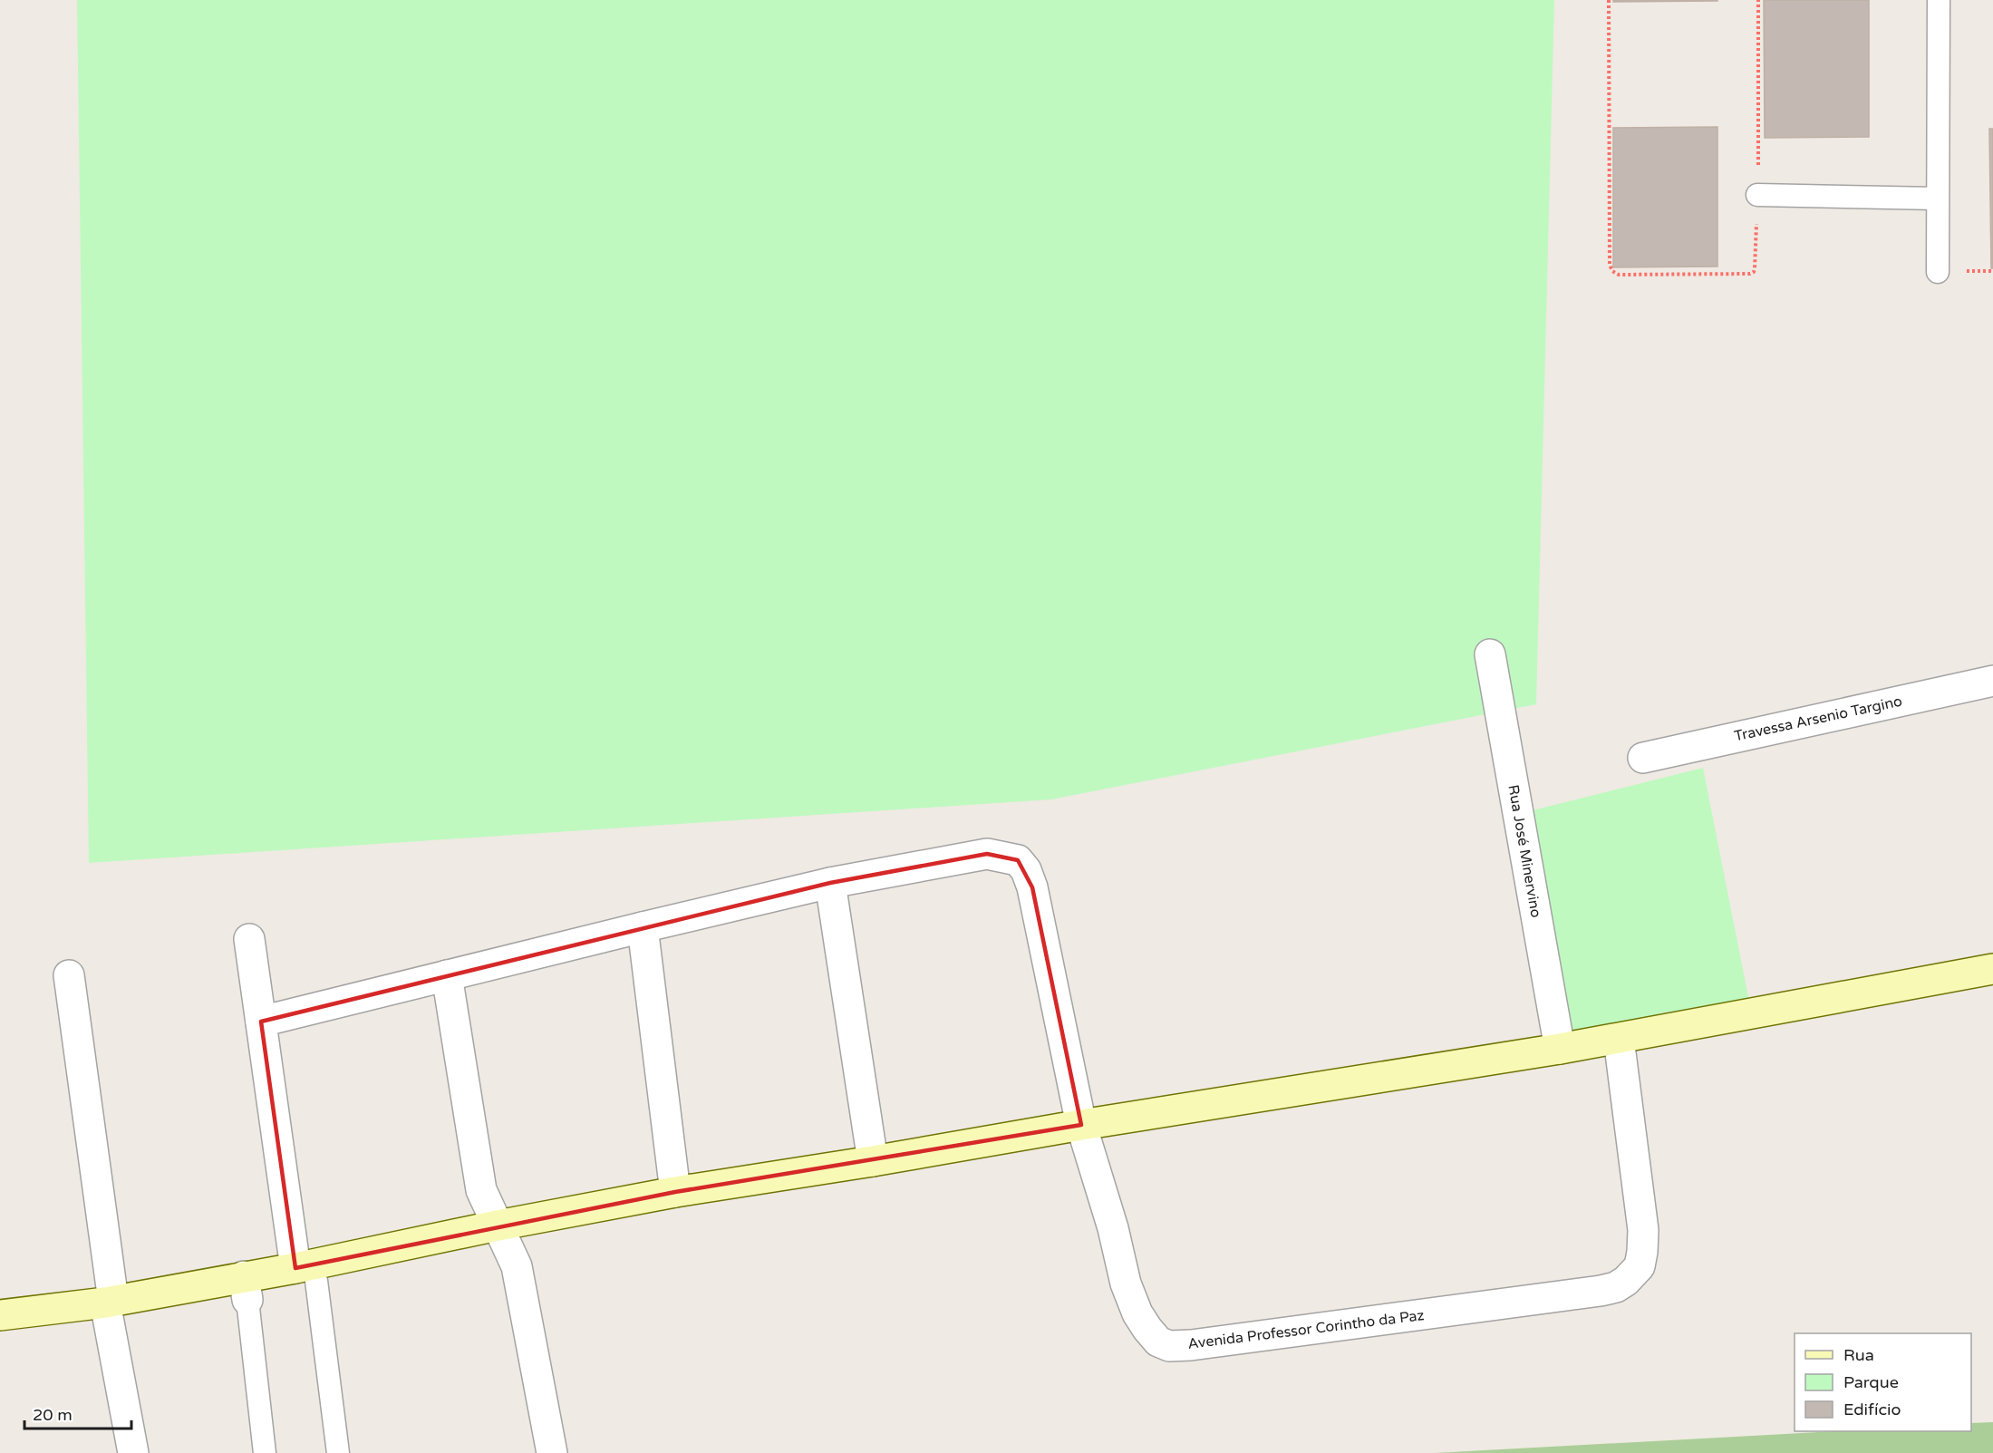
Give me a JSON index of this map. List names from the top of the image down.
{
  "streets": {
    "street": ["Travessa Arsenio Targino", "Rua José Minervino", "Avenida Professor Corintho da Paz"]
  },
  "legend": ["Rua", "Parque", "Edifício"],
  "scale_bar": "20 m"
}
